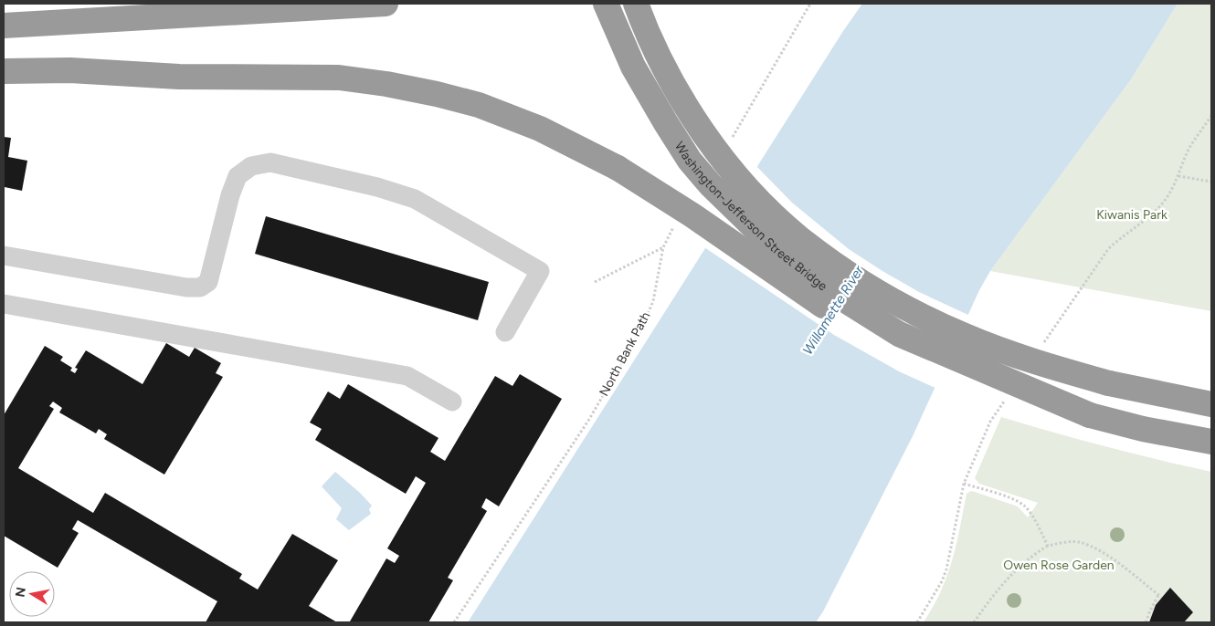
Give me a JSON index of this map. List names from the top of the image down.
{
  "streets": {
    "highway": ["Washington-Jefferson Street Bridge"],
    "path": ["North Bank Path"]
  },
  "water": ["Willamette River"],
  "parks": ["Kiwanis Park", "Owen Rose Garden"],
  "north": "left"
}
